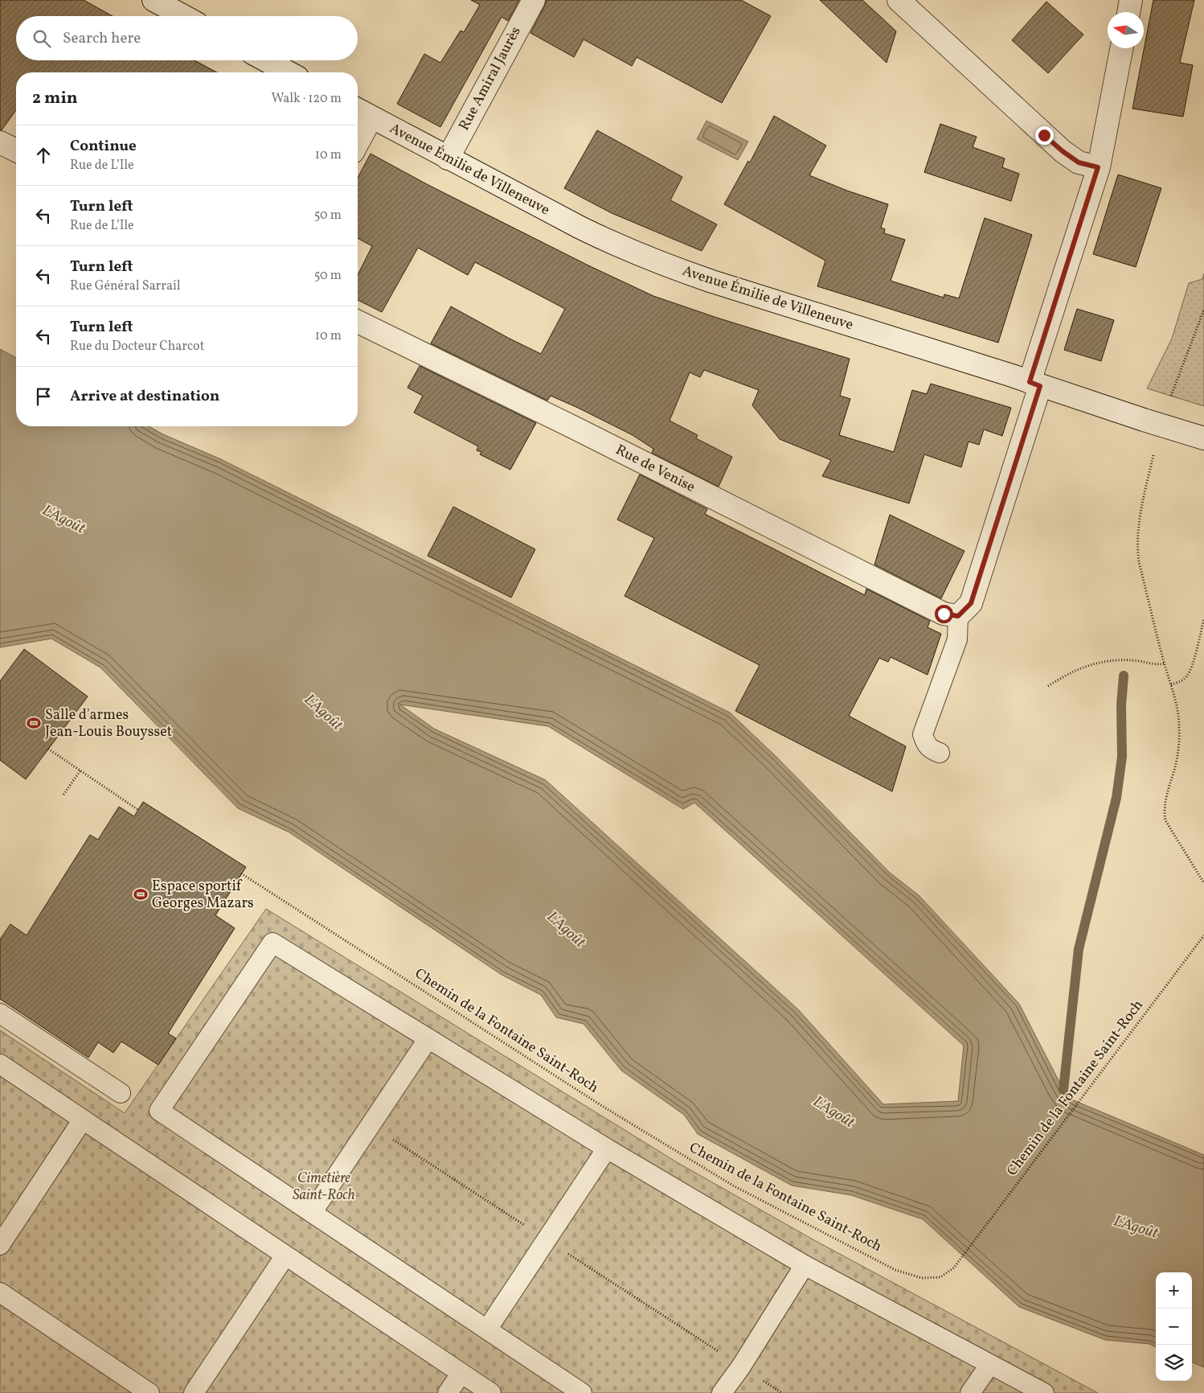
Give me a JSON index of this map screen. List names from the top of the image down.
{
  "streets": {
    "street": ["Rue Amiral Jaurès", "Avenue Émilie de Villeneuve", "Rue de Venise"],
    "path": ["Chemin de la Fontaine Saint-Roch"]
  },
  "crossings": [
    ["Rue Amiral Jaurès", "Avenue Émilie de Villeneuve"]
  ],
  "water": ["L'Agoût"],
  "parks": ["Cimetière Saint-Roch"],
  "places": {
    "sports": ["Salle d'armes Jean-Louis Bouysset", "Espace sportif Georges Mazars"]
  },
  "north": "left",
  "page": {
    "search": "Search here",
    "heading": ["2 min", "Walk · 120 m"],
    "list": [
      ["Continue", "Rue de L’Ile", "10 m"],
      ["Turn left", "Rue de L’Ile", "50 m"],
      ["Turn left", "Rue Général Sarrail", "50 m"],
      ["Turn left", "Rue du Docteur Charcot", "10 m"],
      "Arrive at destination"
    ],
    "map_buttons": ["+", "−"]
  }
}
